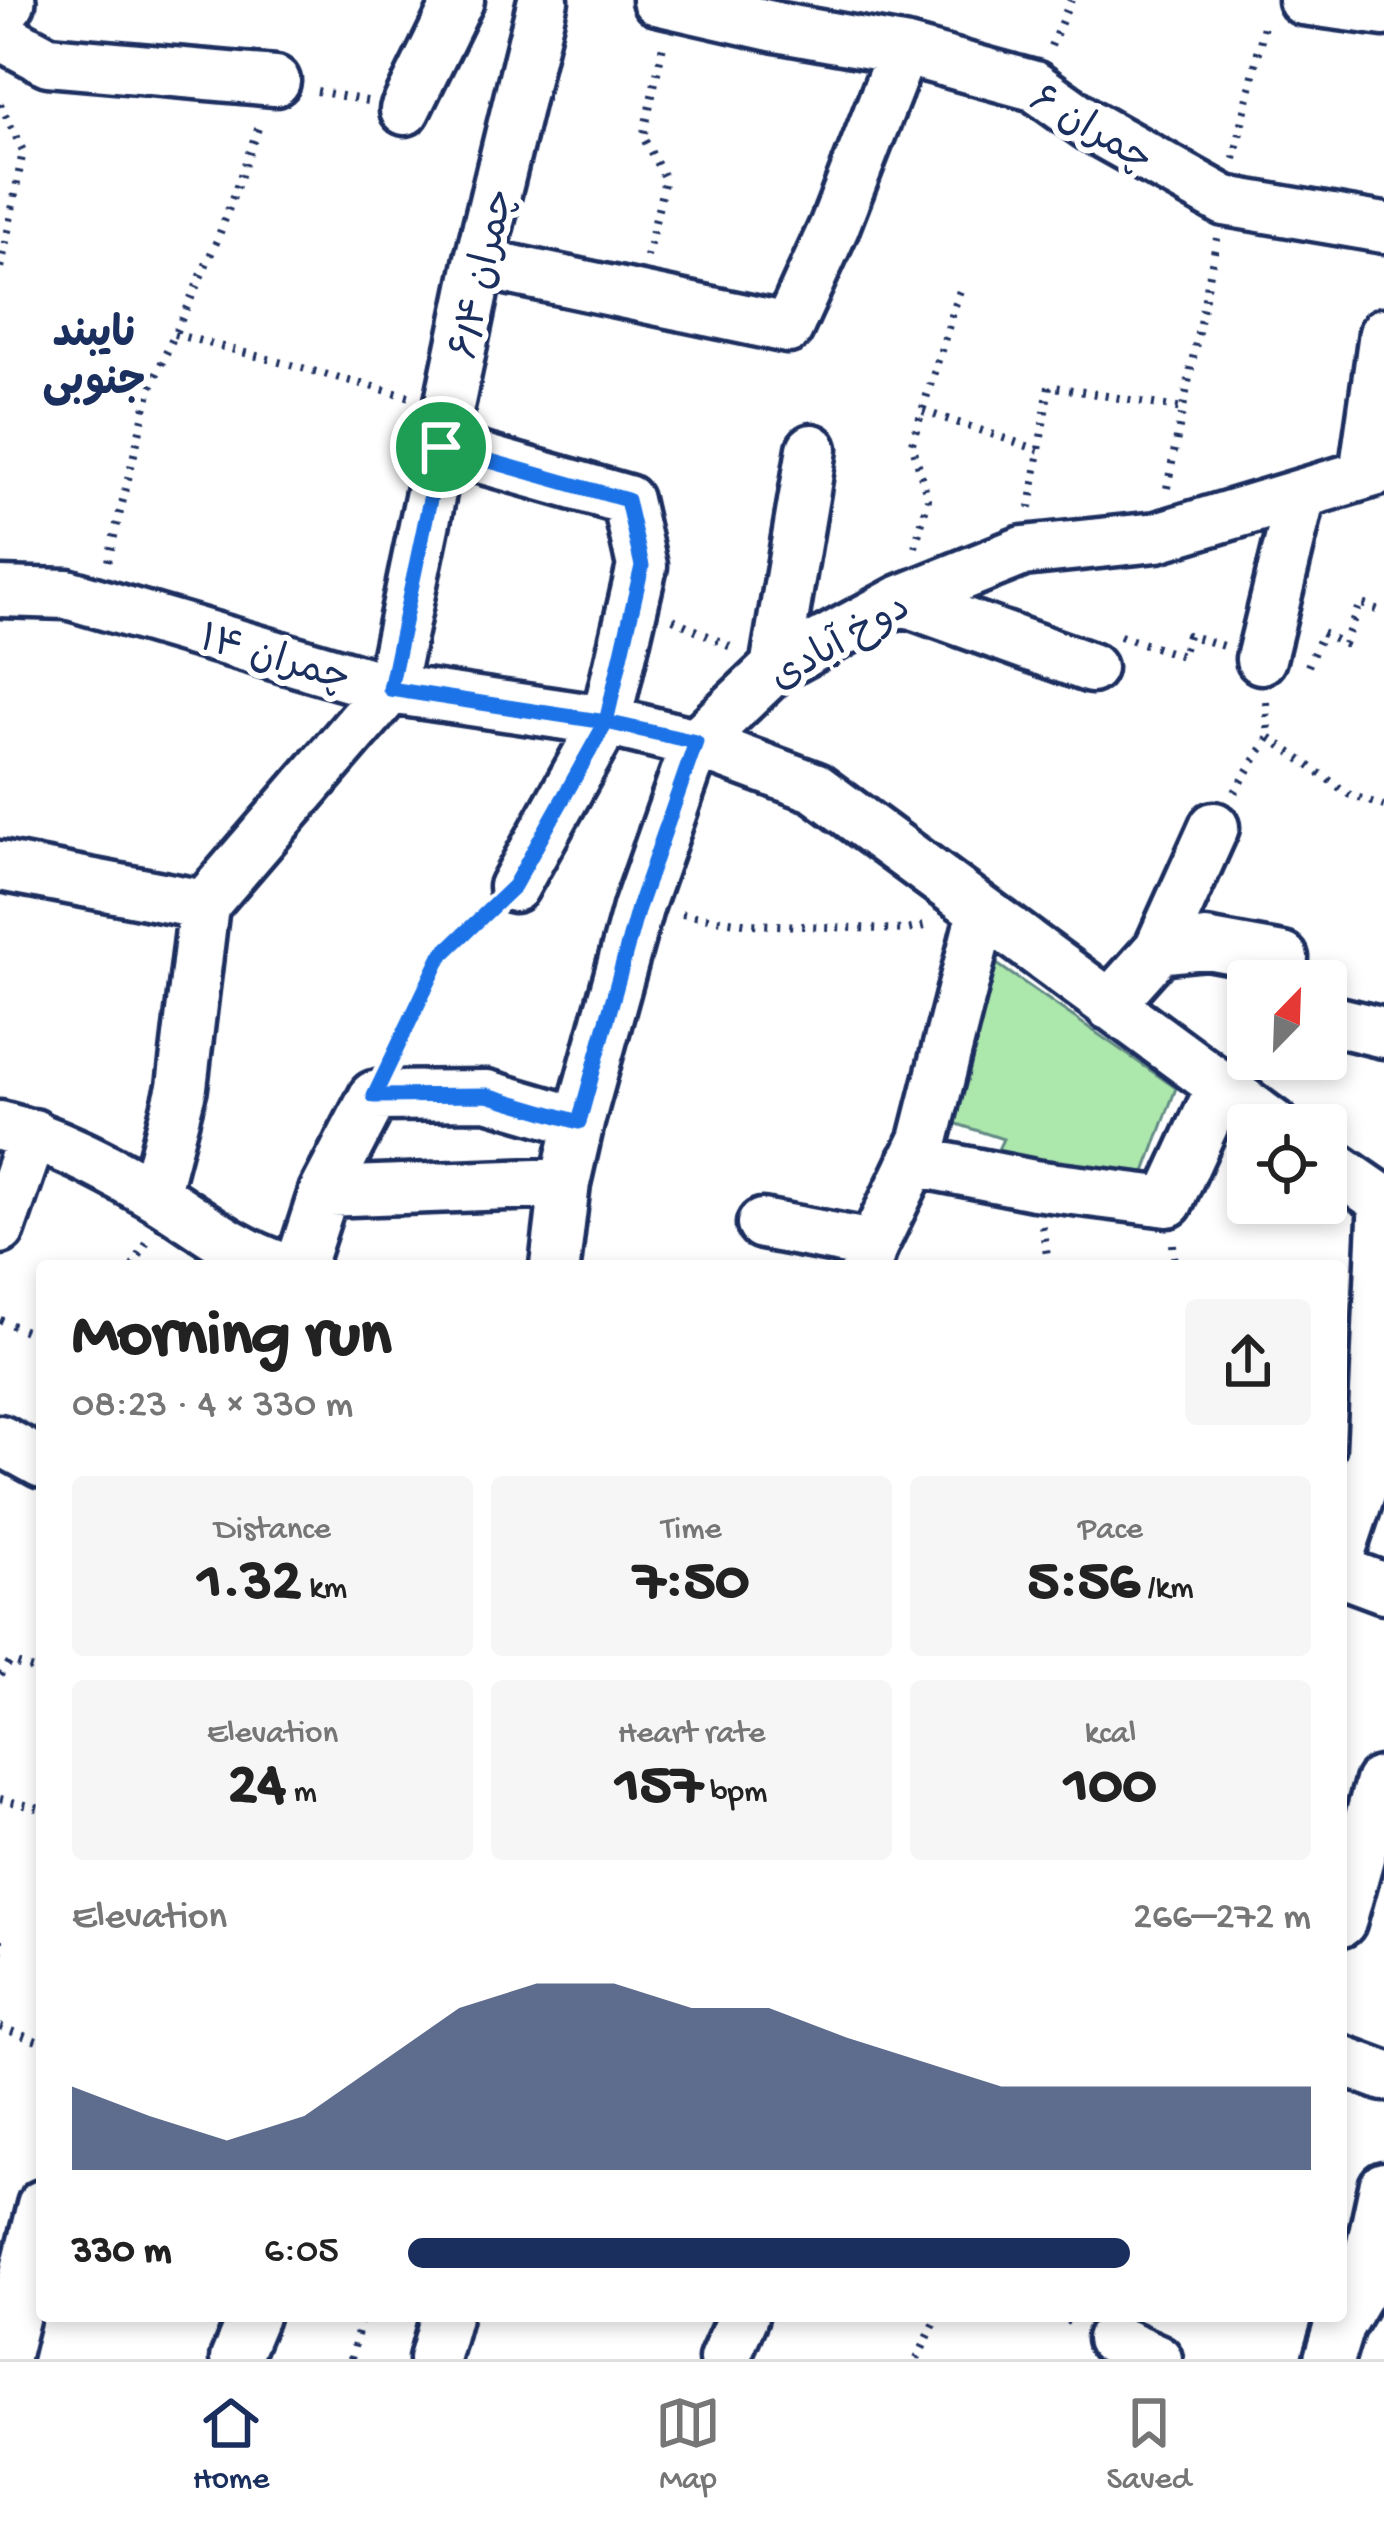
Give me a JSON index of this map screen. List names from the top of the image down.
{
  "streets": {
    "street": [
      "چمران ۶",
      "چمران ۶/۴",
      "دوخ آبادی",
      "چمران ۱۴"
    ]
  },
  "crossings": [
    ["چمران ۶/۴", "چمران ۱۴"],
    ["دوخ آبادی", "چمران ۱۴"]
  ],
  "districts": ["نایبند جنوبی"],
  "north": "top right",
  "page": {
    "heading": ["Morning run", "08:23 · 4 × 330 m"],
    "stats": [
      ["Distance", "1.32 km"],
      ["Time", "7:50"],
      ["Pace", "5:56 /km"],
      ["Elevation", "24 m"],
      ["Heart rate", "157 bpm"],
      ["kcal", "100"]
    ],
    "chart": ["Elevation", "266–272 m"],
    "list": [
      {
        "name": "330 m",
        "note": "6:05"
      }
    ],
    "tabs": ["Home", "Map", "Saved"]
  }
}
